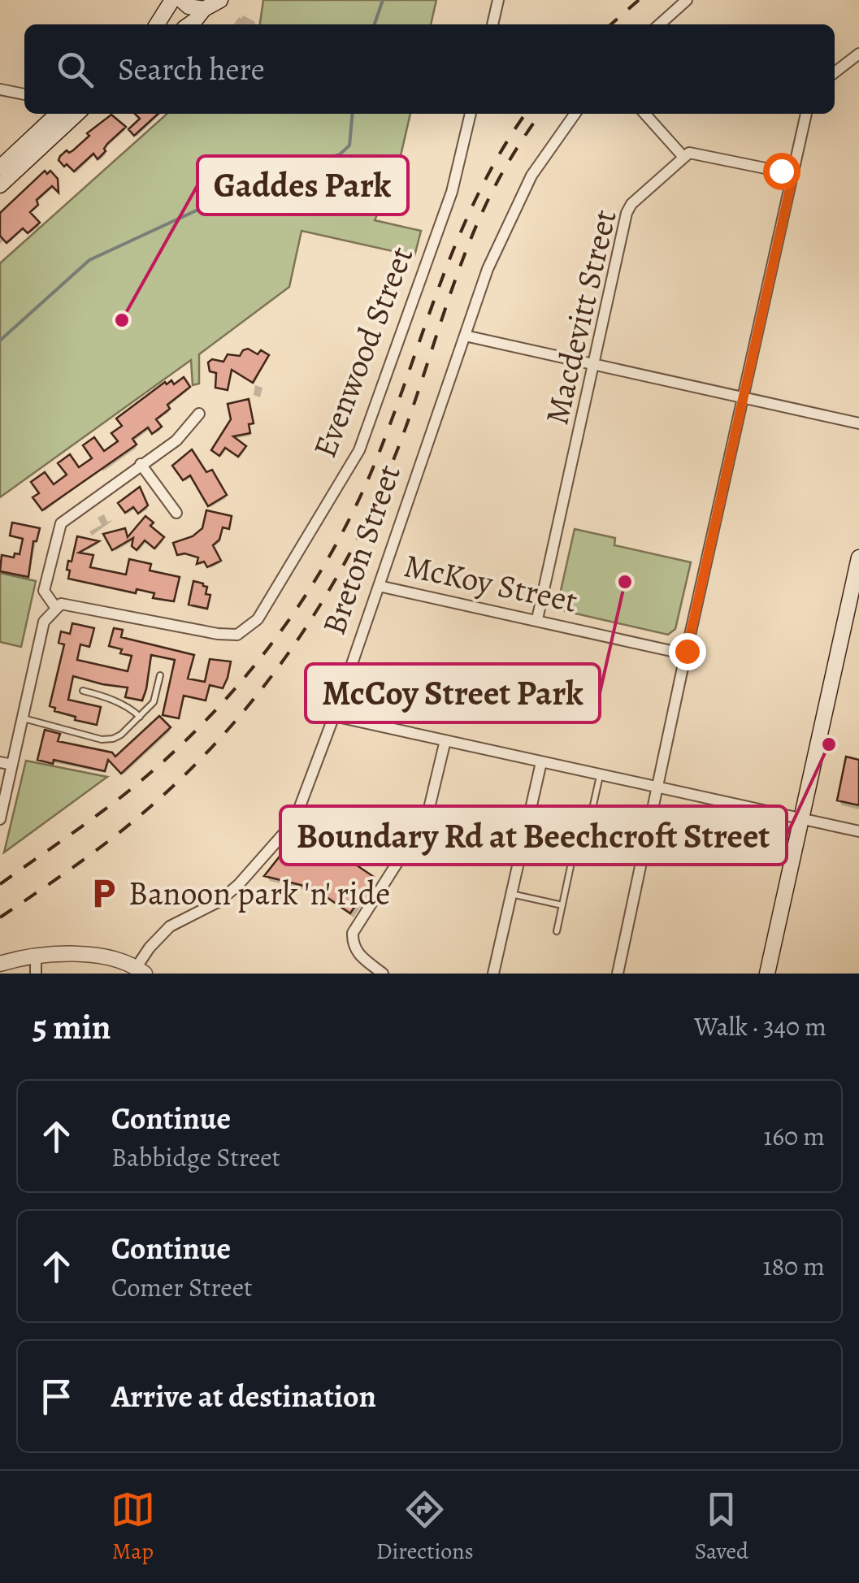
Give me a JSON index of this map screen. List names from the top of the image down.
{
  "streets": {
    "main road": ["Breton Street"],
    "street": ["Macdevitt Street", "Evenwood Street", "McKoy Street"]
  },
  "crossings": [
    ["Macdevitt Street", "McKoy Street"],
    ["Breton Street", "McKoy Street"]
  ],
  "places": {
    "other": ["Gaddes Park", "McCoy Street Park", "Boundary Rd at Beechcroft Street"],
    "parking": ["Banoon park 'n' ride"]
  },
  "page": {
    "search": "Search here",
    "heading": ["5 min", "Walk · 340 m"],
    "list": [
      ["Continue", "Babbidge Street", "160 m"],
      ["Continue", "Comer Street", "180 m"],
      "Arrive at destination"
    ],
    "nav": ["Map", "Directions", "Saved"]
  }
}
